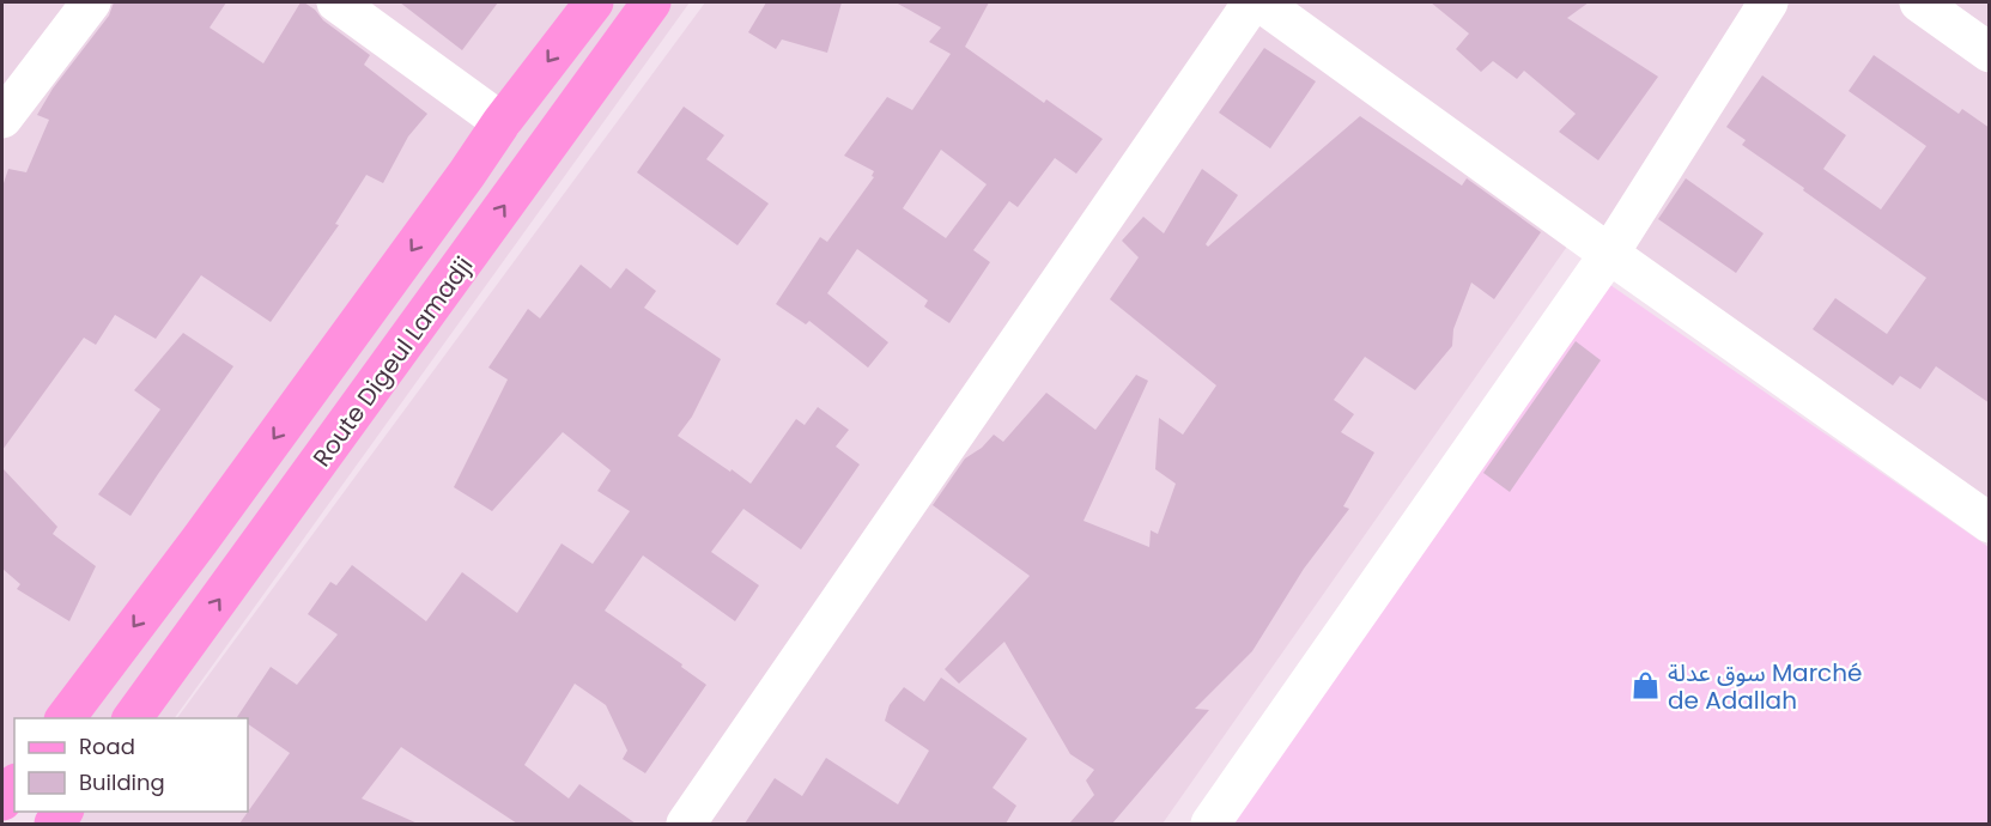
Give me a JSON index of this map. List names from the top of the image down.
{
  "streets": {
    "main road": ["Route Digeul Lamadji"]
  },
  "places": {
    "shop": ["سوق عدلة Marché de Adallah"]
  },
  "legend": ["Road", "Building"]
}
